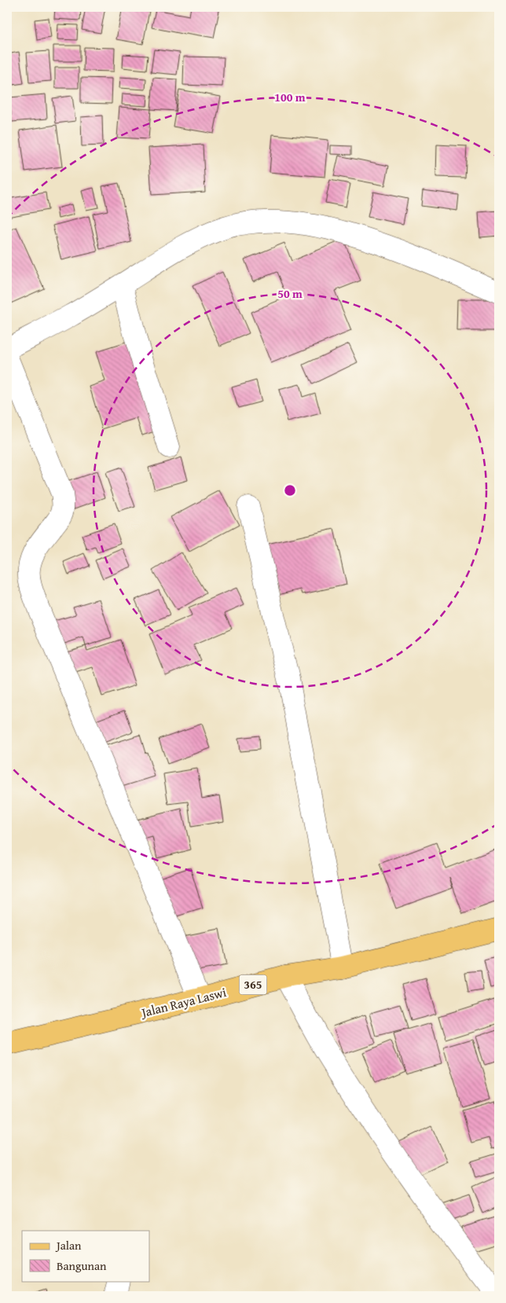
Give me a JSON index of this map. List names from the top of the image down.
{
  "streets": {
    "main road": ["365", "Jalan Raya Laswi"]
  },
  "legend": ["Jalan", "Bangunan"],
  "rings": ["100 m", "50 m"]
}
